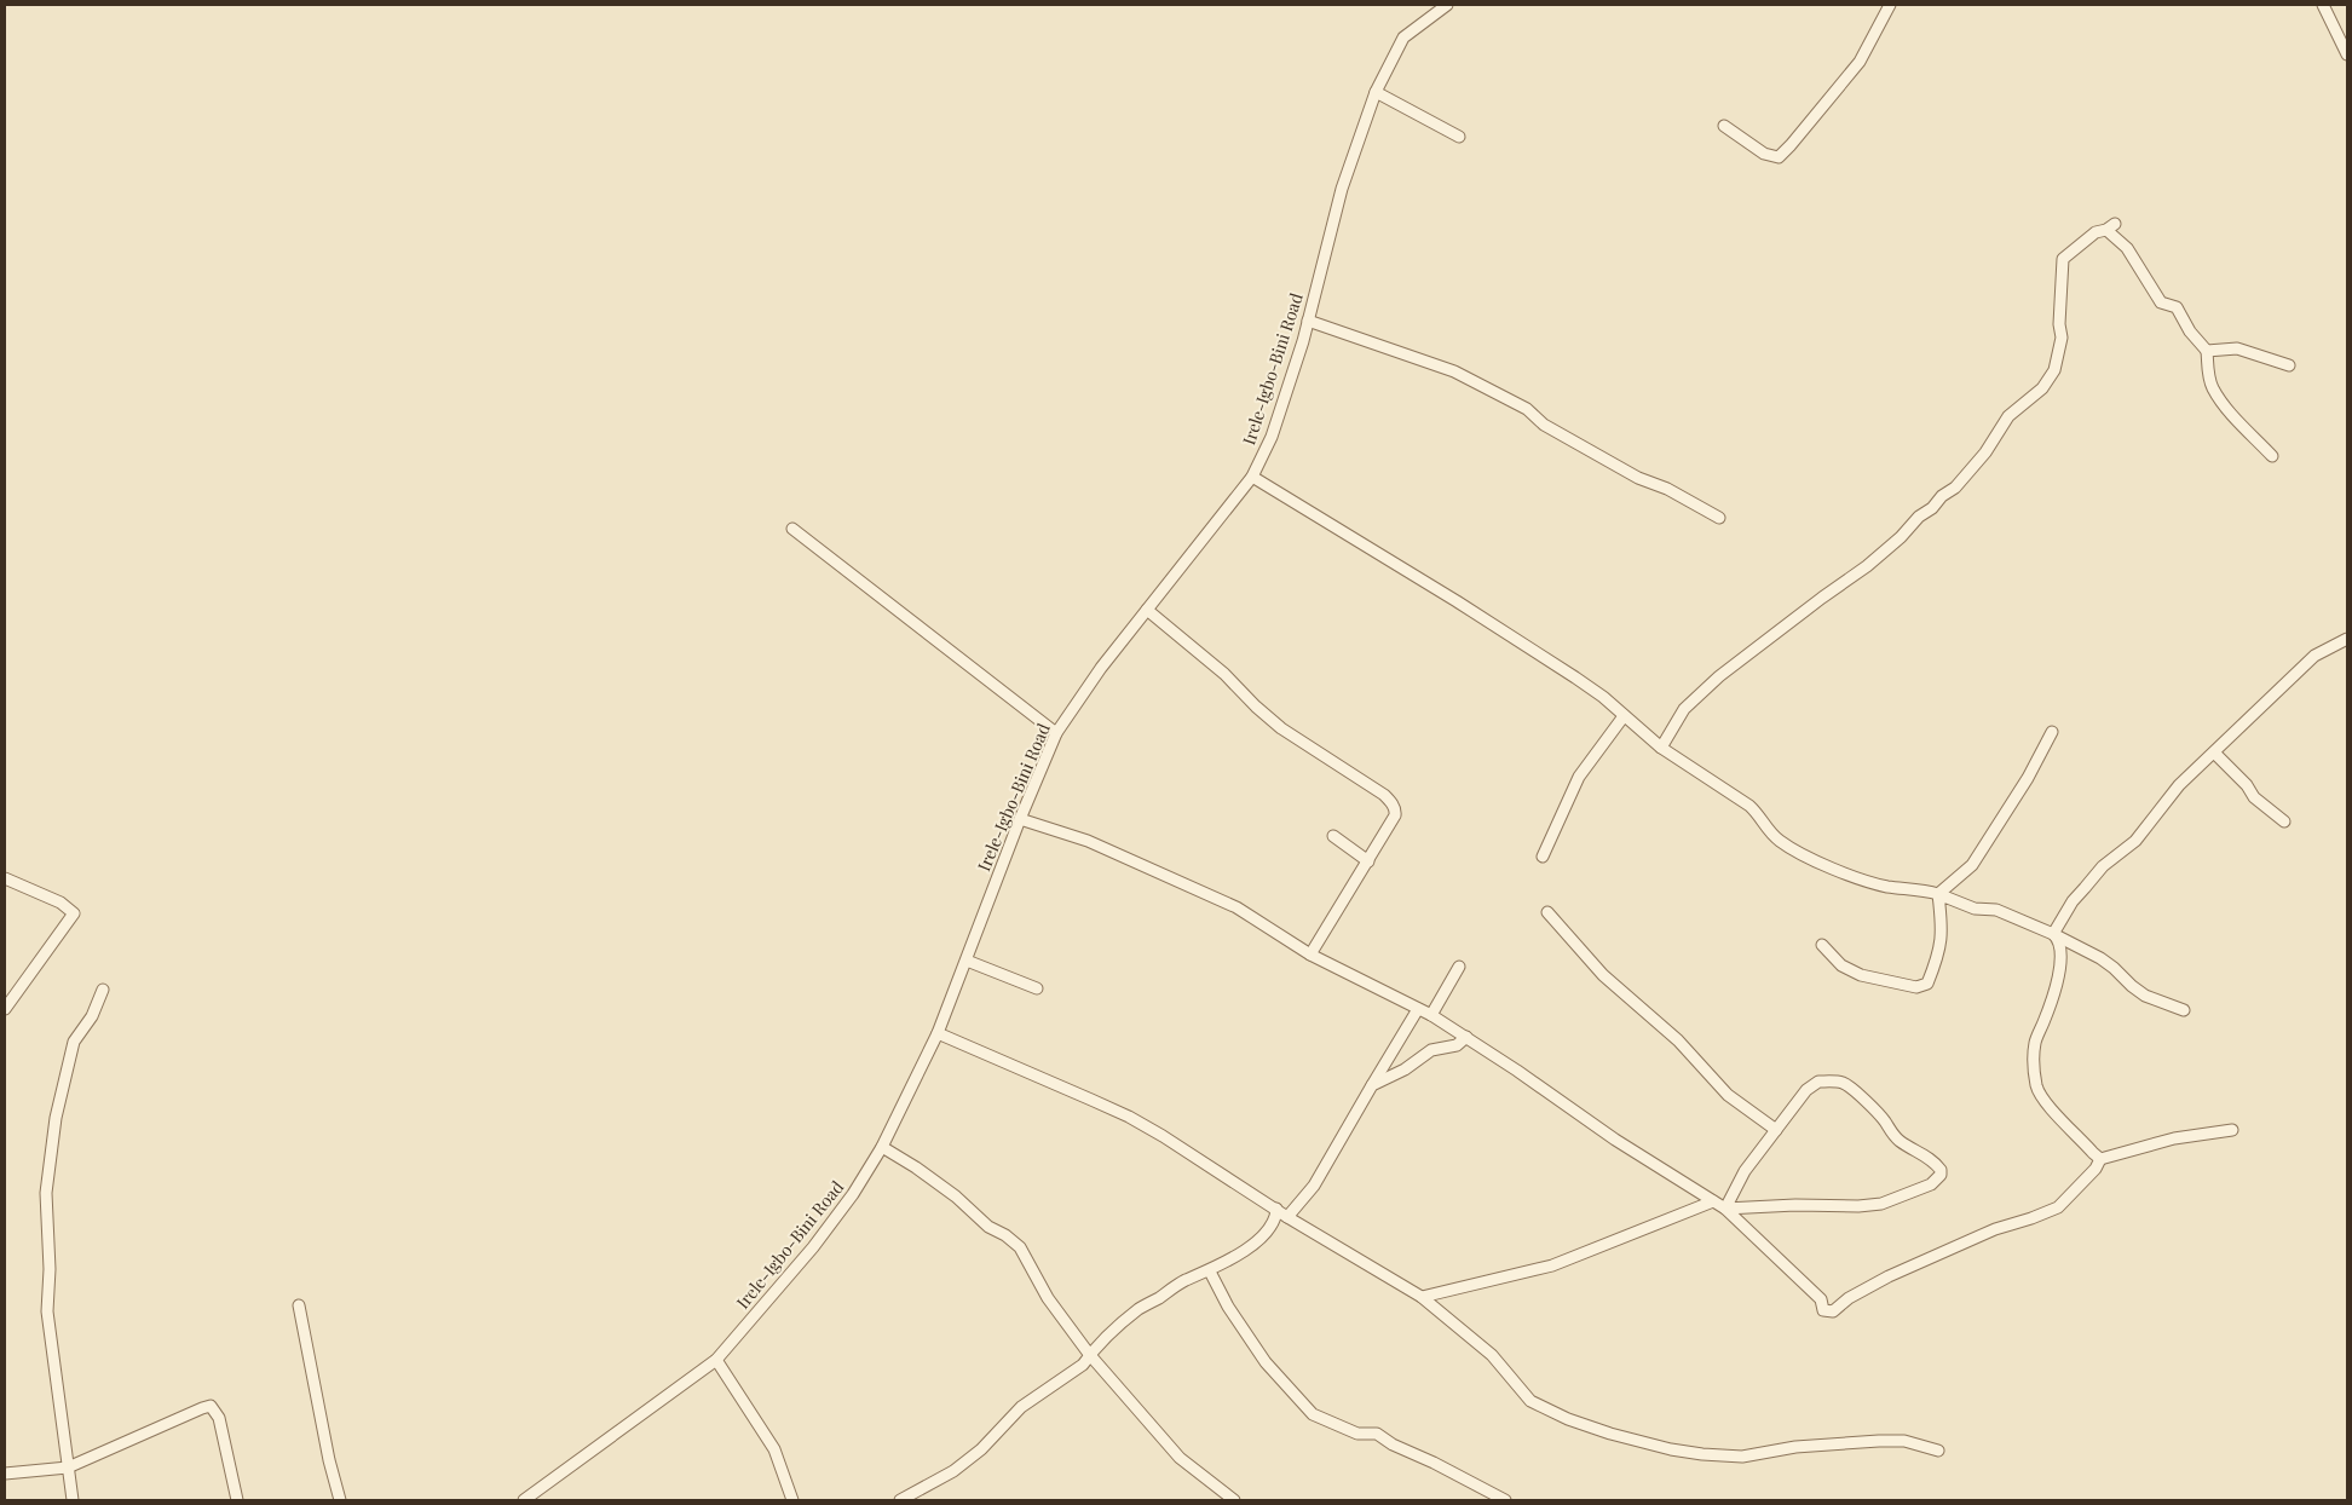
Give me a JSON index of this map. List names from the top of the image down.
{
  "streets": {
    "street": ["Irele-Igbo-Bini Road"]
  }
}
